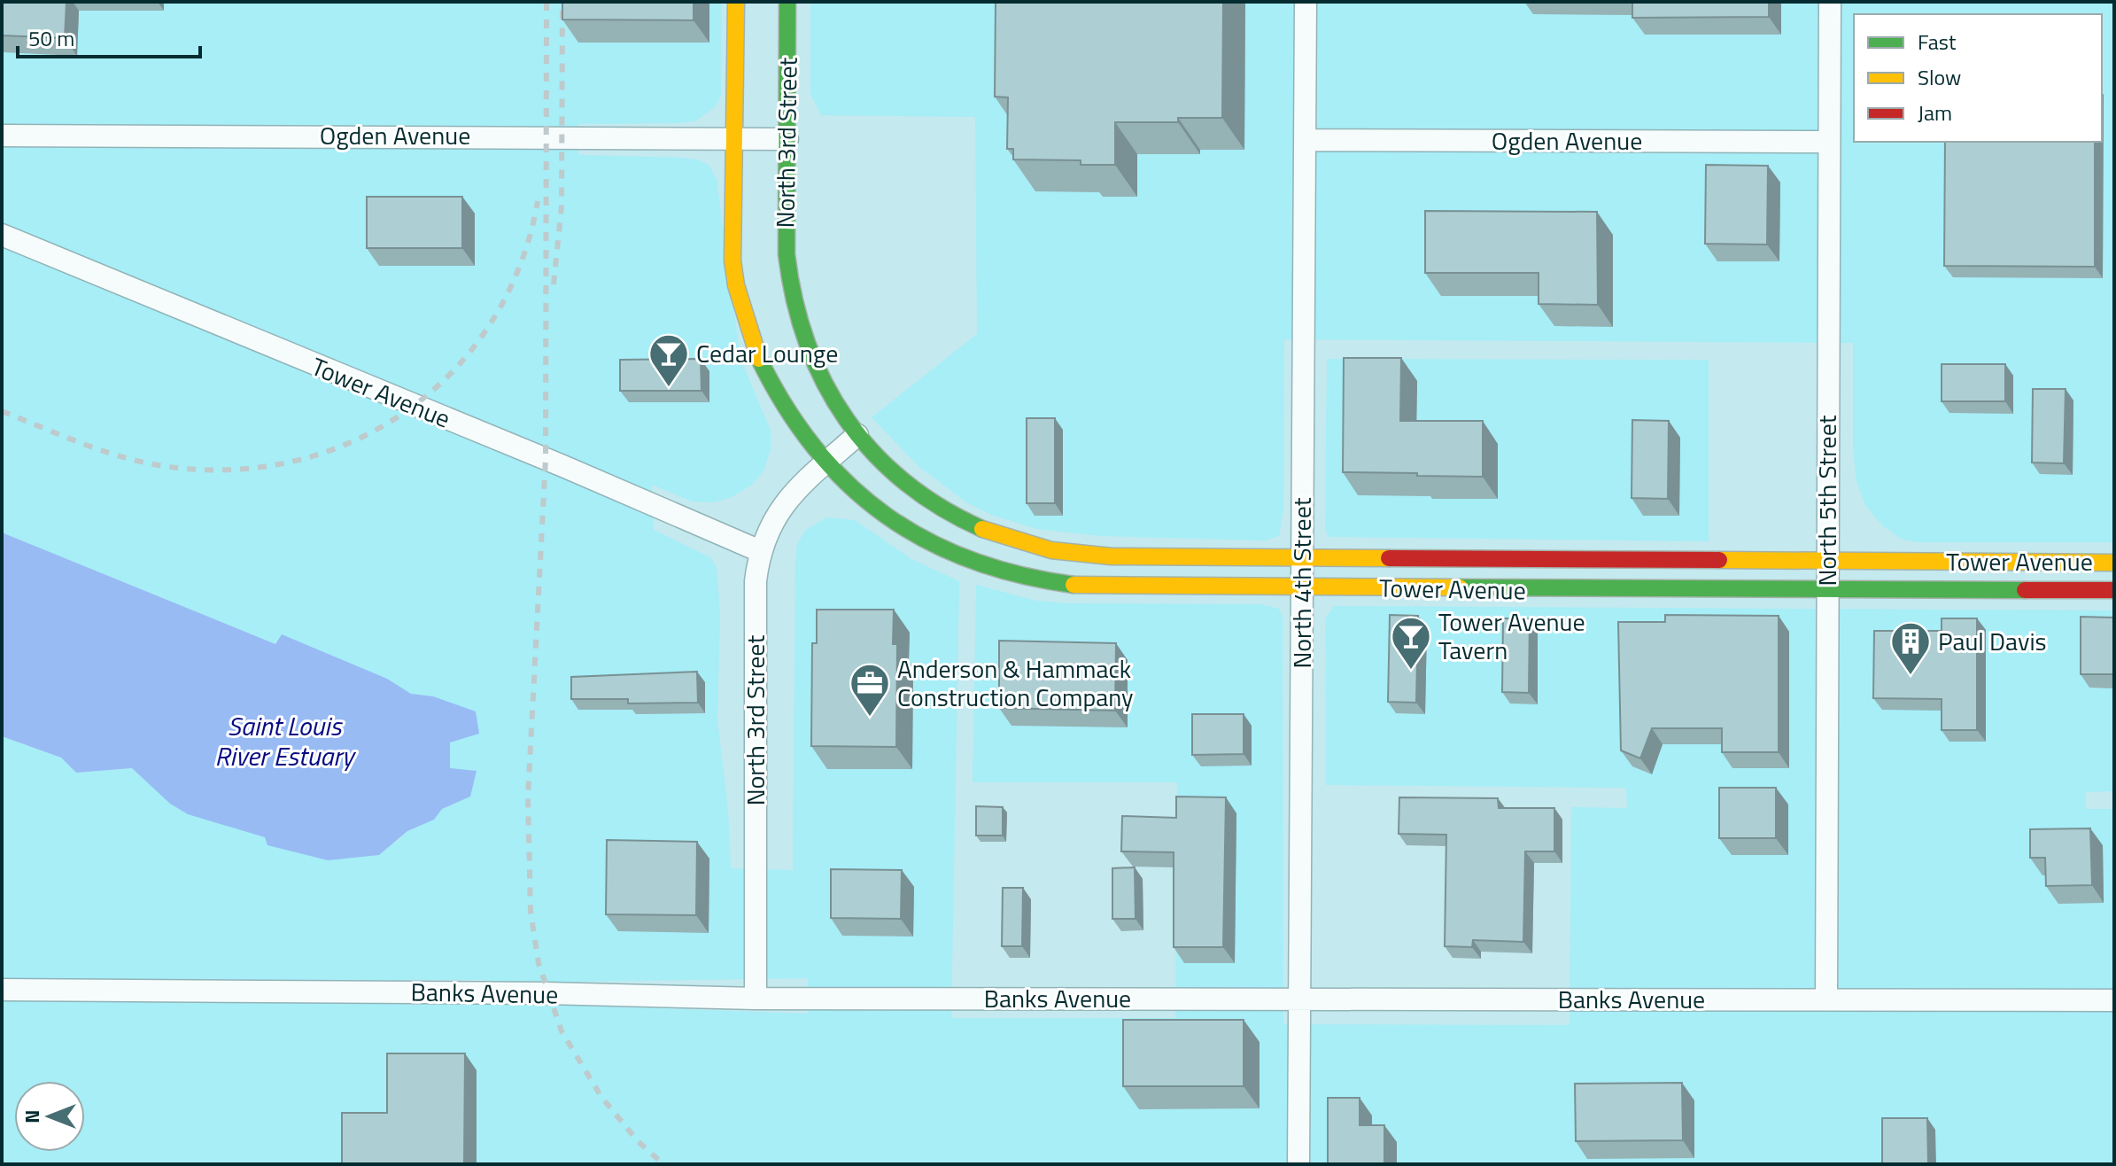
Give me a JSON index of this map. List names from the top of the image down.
{
  "streets": {
    "main road": ["North 3rd Street", "Tower Avenue"],
    "street": [
      "Ogden Avenue",
      "North 5th Street",
      "North 4th Street",
      "Banks Avenue"
    ]
  },
  "crossings": [
    ["Ogden Avenue", "North 3rd Street"],
    ["Ogden Avenue", "North 5th Street"],
    ["Ogden Avenue", "North 4th Street"],
    ["North 3rd Street", "Tower Avenue"],
    ["North 3rd Street", "Banks Avenue"],
    ["Tower Avenue", "North 5th Street"],
    ["Tower Avenue", "North 4th Street"],
    ["North 5th Street", "Banks Avenue"],
    ["North 4th Street", "Banks Avenue"]
  ],
  "water": ["Saint Louis River Estuary"],
  "places": {
    "bar": ["Cedar Lounge", "Tower Avenue Tavern"],
    "building": ["Paul Davis"],
    "office": ["Anderson & Hammack Construction Company"]
  },
  "legend": ["Fast", "Slow", "Jam"],
  "scale_bar": "50 m",
  "north": "left"
}
